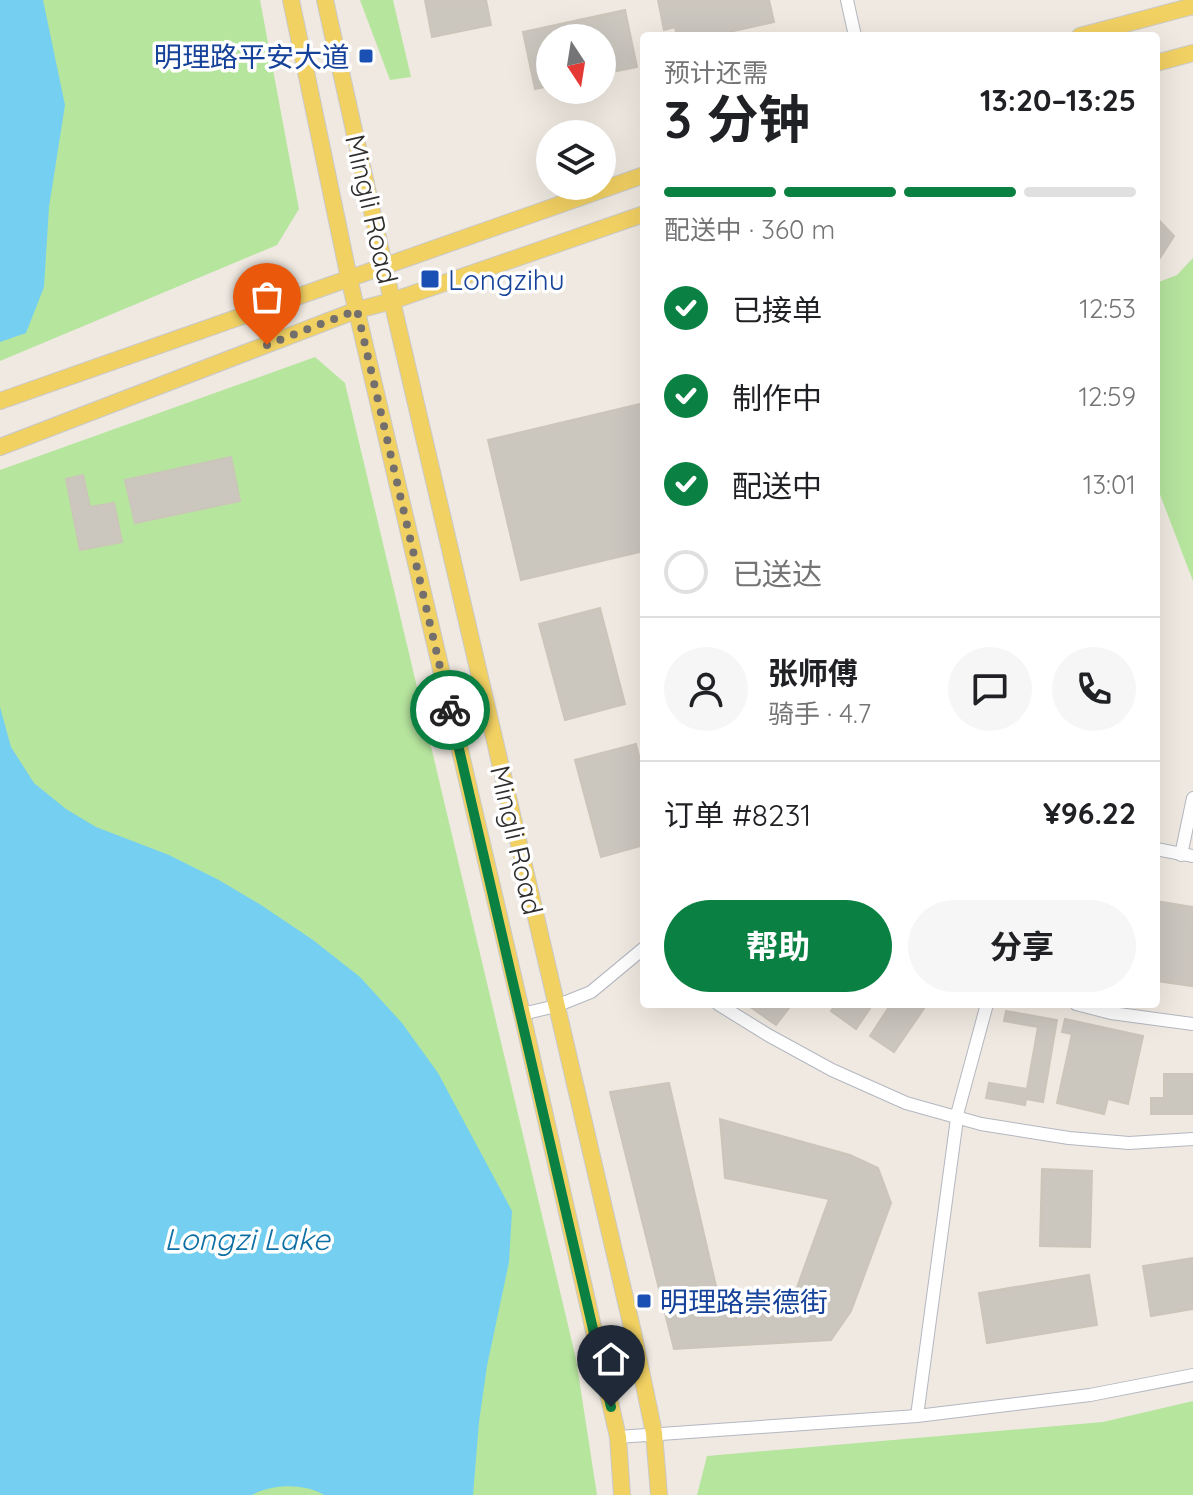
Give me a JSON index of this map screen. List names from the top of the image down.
{
  "streets": {
    "main road": ["Mingli Road"]
  },
  "water": ["Longzi Lake"],
  "places": {
    "transit": ["明理路平安大道", "Longzihu", "明理路崇德街"]
  },
  "north": "bottom",
  "page": {
    "heading": ["3 分钟", "预计还需", "13:20–13:25"],
    "panel": [
      "张师傅",
      "骑手 · 4.7",
      "订单 #8231",
      "¥96.22"
    ],
    "bar": "配送中 · 360 m",
    "list": [
      ["已接单", "12:53"],
      ["制作中", "12:59"],
      ["配送中", "13:01"],
      "已送达"
    ],
    "buttons": ["帮助", "分享"]
  }
}
